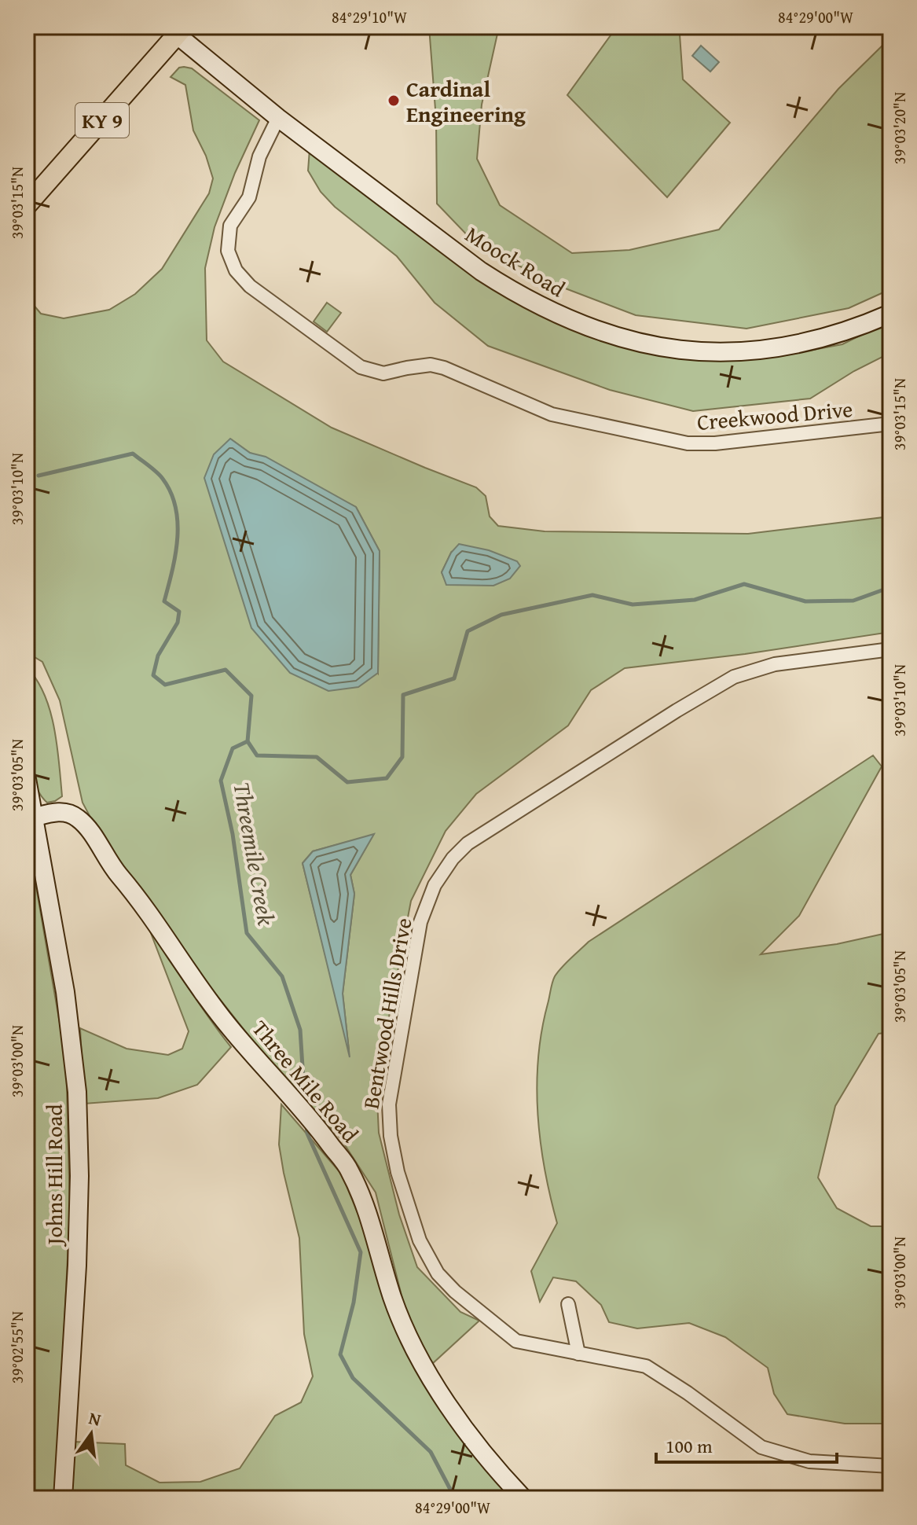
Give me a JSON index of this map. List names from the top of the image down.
{
  "streets": {
    "main road": [
      "KY 9",
      "Moock Road",
      "Three Mile Road",
      "Johns Hill Road"
    ],
    "street": ["Creekwood Drive", "Bentwood Hills Drive"]
  },
  "crossings": [
    ["KY 9", "Moock Road"],
    ["Moock Road", "Creekwood Drive"],
    ["Three Mile Road", "Johns Hill Road"]
  ],
  "water": ["Threemile Creek"],
  "places": ["Cardinal Engineering"],
  "scale_bar": "100 m",
  "north": "top",
  "coordinates": [
    "84°29'10\"W",
    "84°29'00\"W",
    "39°03'20\"N",
    "39°03'15\"N",
    "39°03'10\"N",
    "39°03'05\"N",
    "39°03'00\"N",
    "39°02'55\"N"
  ]
}
